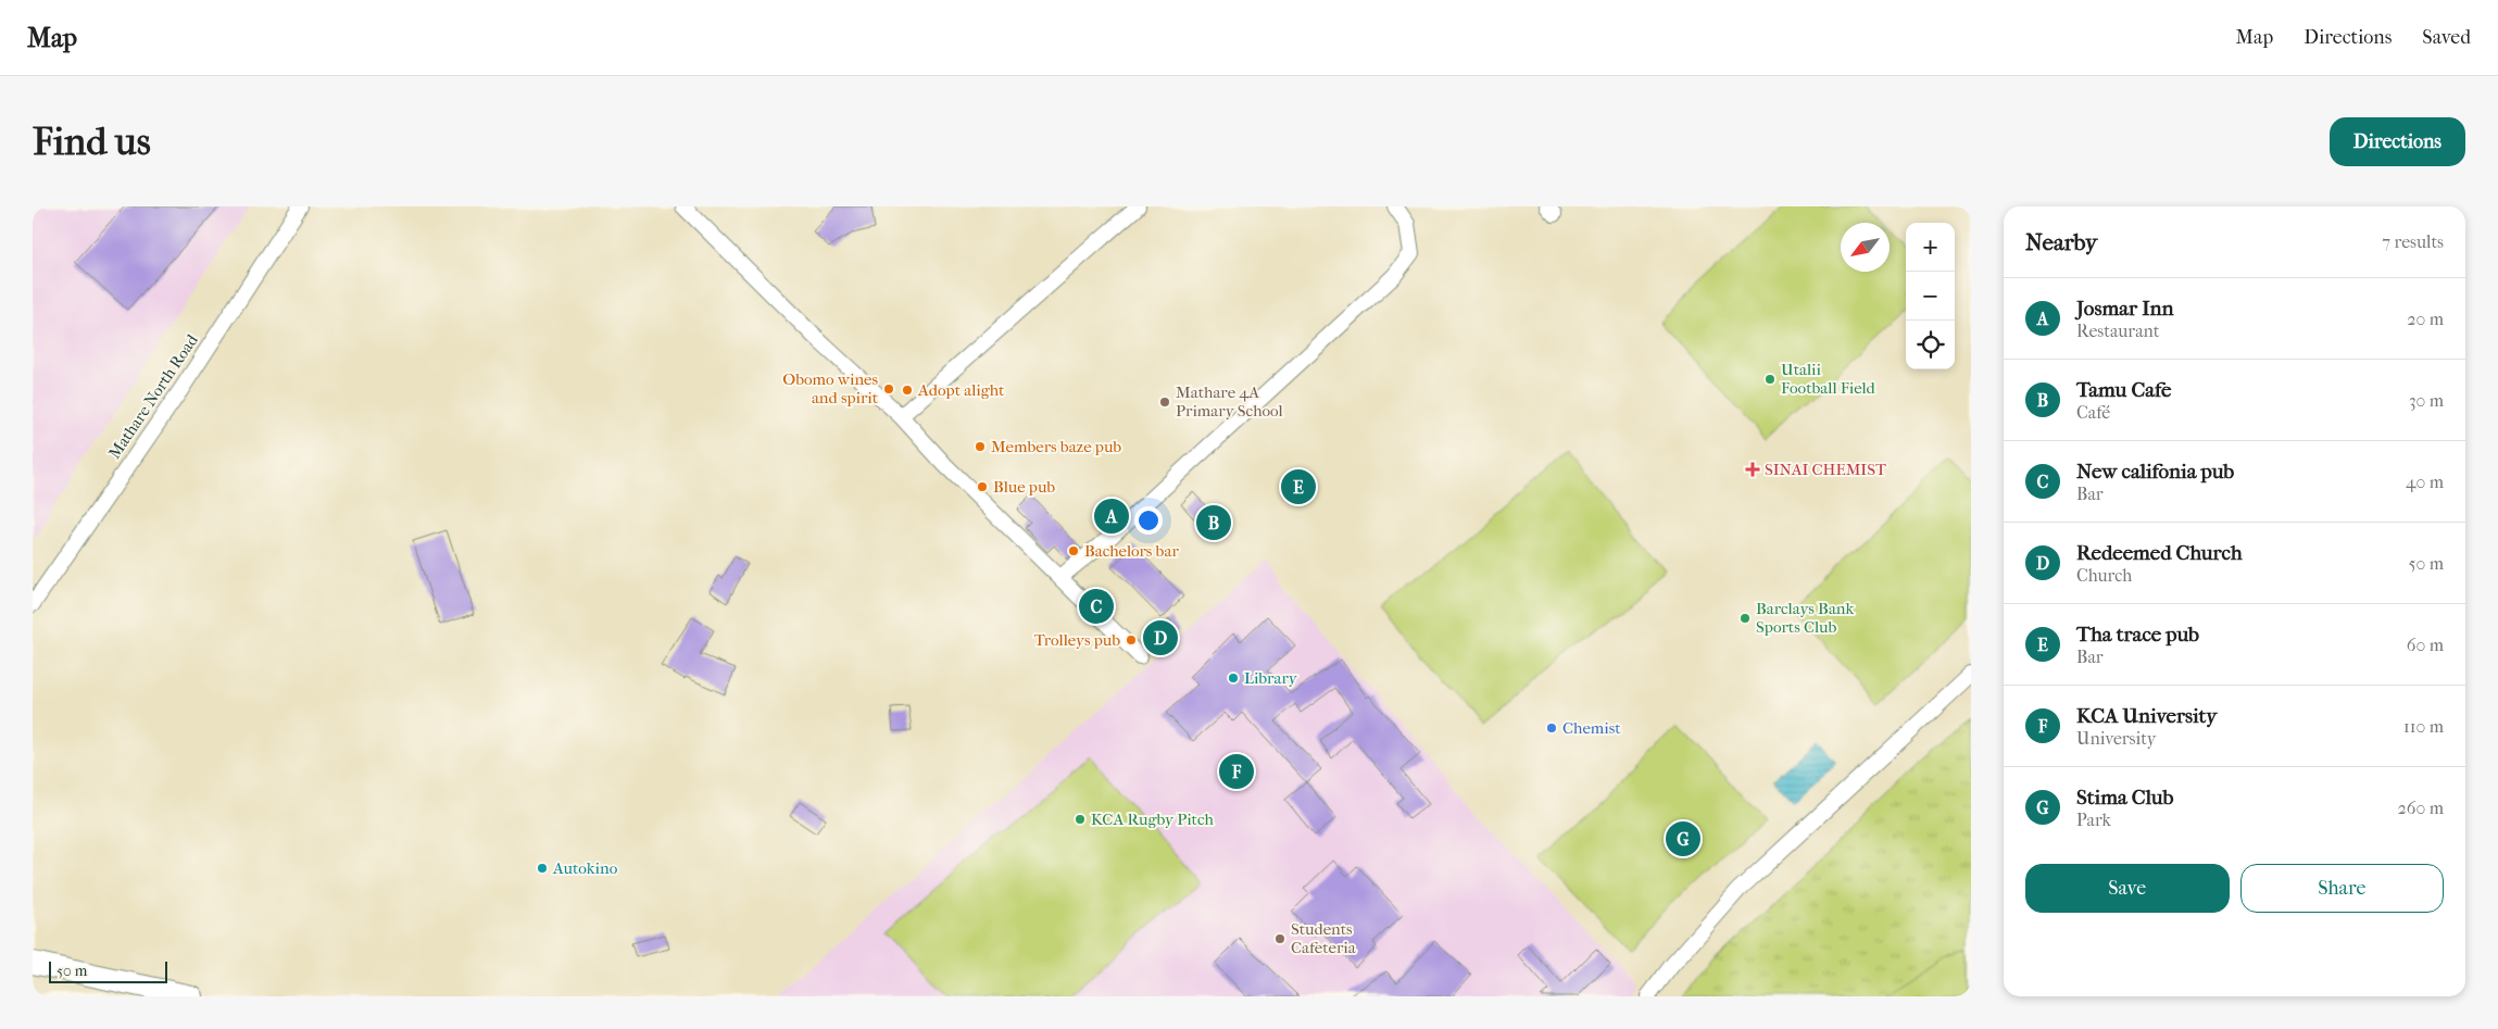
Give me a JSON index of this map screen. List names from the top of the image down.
{
  "streets": {
    "street": ["Mathare North Road"]
  },
  "places": {
    "other": [
      "Utalii Football Field",
      "Obomo wines and spirit",
      "Adopt alight",
      "Mathare 4A Primary School",
      "Members baze pub",
      "Blue pub",
      "Bachelors bar",
      "Barclays Bank Sports Club",
      "Trolleys pub",
      "Library",
      "Chemist",
      "KCA Rugby Pitch",
      "Autokino",
      "Students Cafeteria"
    ],
    "health": ["SINAI CHEMIST"]
  },
  "scale_bar": "50 m",
  "north": "bottom left",
  "page": {
    "header": "Map",
    "nav": ["Map", "Directions", "Saved"],
    "buttons": [
      "Directions",
      ["Save", "Share"]
    ],
    "title": "Find us",
    "heading": ["Nearby", "7 results"],
    "map_buttons": ["+", "−"],
    "list": [
      {
        "mark": "A",
        "name": "Josmar Inn",
        "note": "Restaurant",
        "value": "20 m"
      },
      {
        "mark": "B",
        "name": "Tamu Cafe",
        "note": "Café",
        "value": "30 m"
      },
      {
        "mark": "C",
        "name": "New califonia pub",
        "note": "Bar",
        "value": "40 m"
      },
      {
        "mark": "D",
        "name": "Redeemed Church",
        "note": "Church",
        "value": "50 m"
      },
      {
        "mark": "E",
        "name": "Tha trace pub",
        "note": "Bar",
        "value": "60 m"
      },
      {
        "mark": "F",
        "name": "KCA University",
        "note": "University",
        "value": "110 m"
      },
      {
        "mark": "G",
        "name": "Stima Club",
        "note": "Park",
        "value": "260 m"
      }
    ],
    "pins": [
      "E",
      "A",
      "B",
      "C",
      "D",
      "F",
      "G"
    ],
    "scale": "50 m"
  }
}
